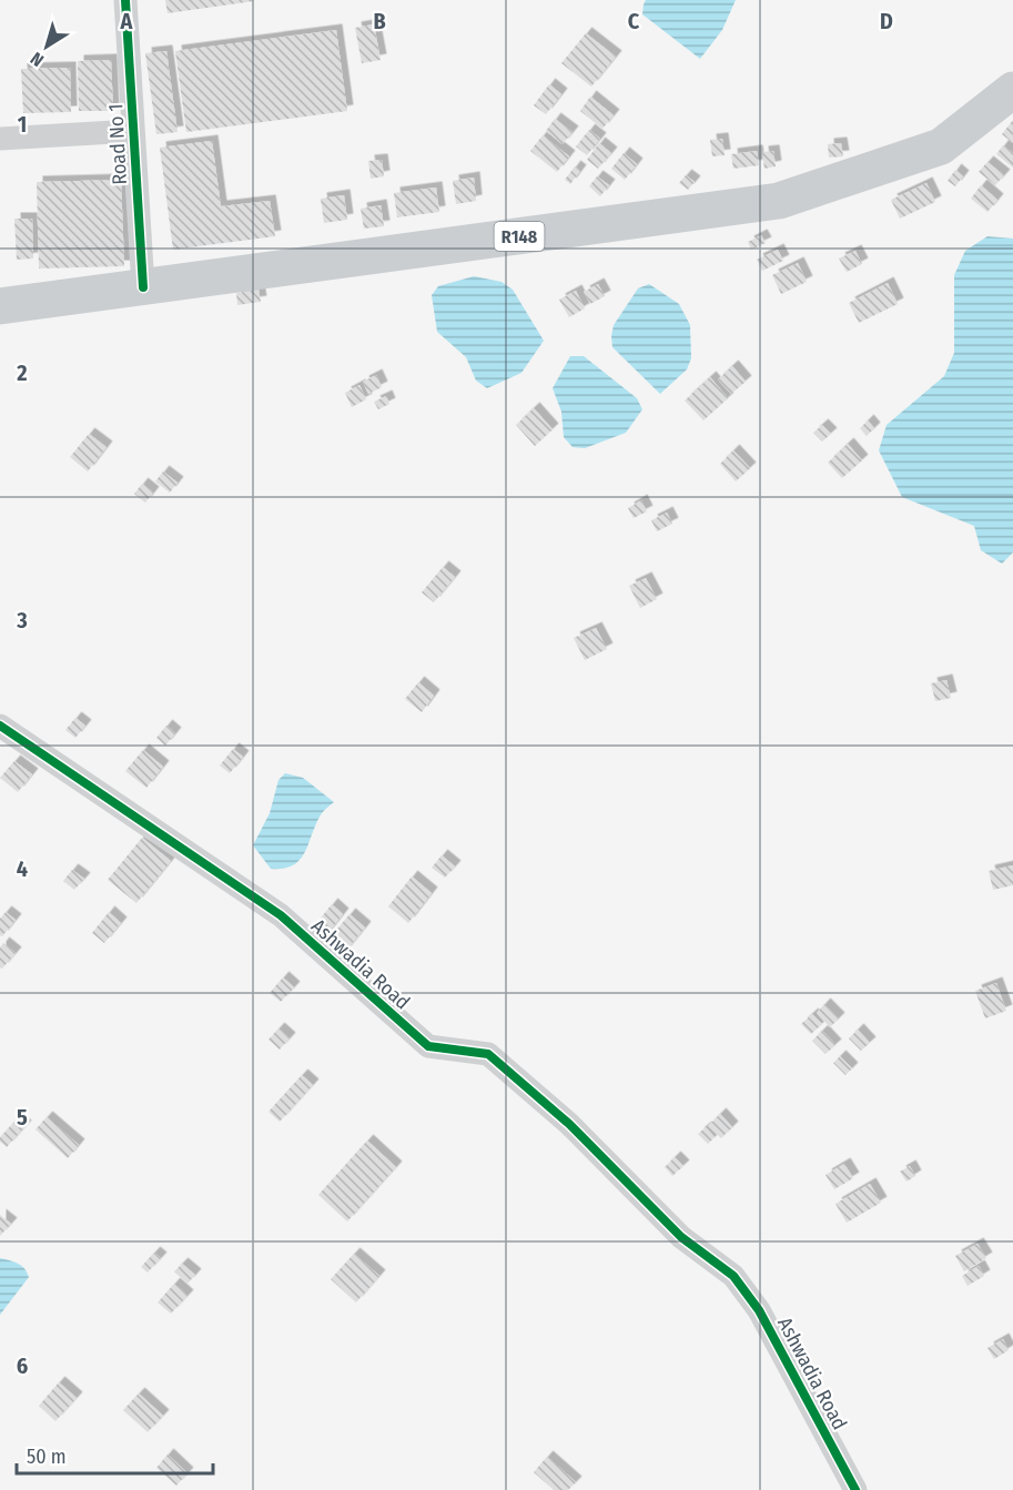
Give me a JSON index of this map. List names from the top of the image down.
{
  "streets": {
    "main road": ["R148"],
    "street": ["Road No 1", "Ashwadia Road"]
  },
  "crossings": [
    ["Road No 1", "R148"]
  ],
  "scale_bar": "50 m",
  "north": "bottom left",
  "grid": {
    "columns": [
      "A",
      "B",
      "C",
      "D"
    ],
    "rows": [
      "1",
      "2",
      "3",
      "4",
      "5",
      "6"
    ]
  }
}
